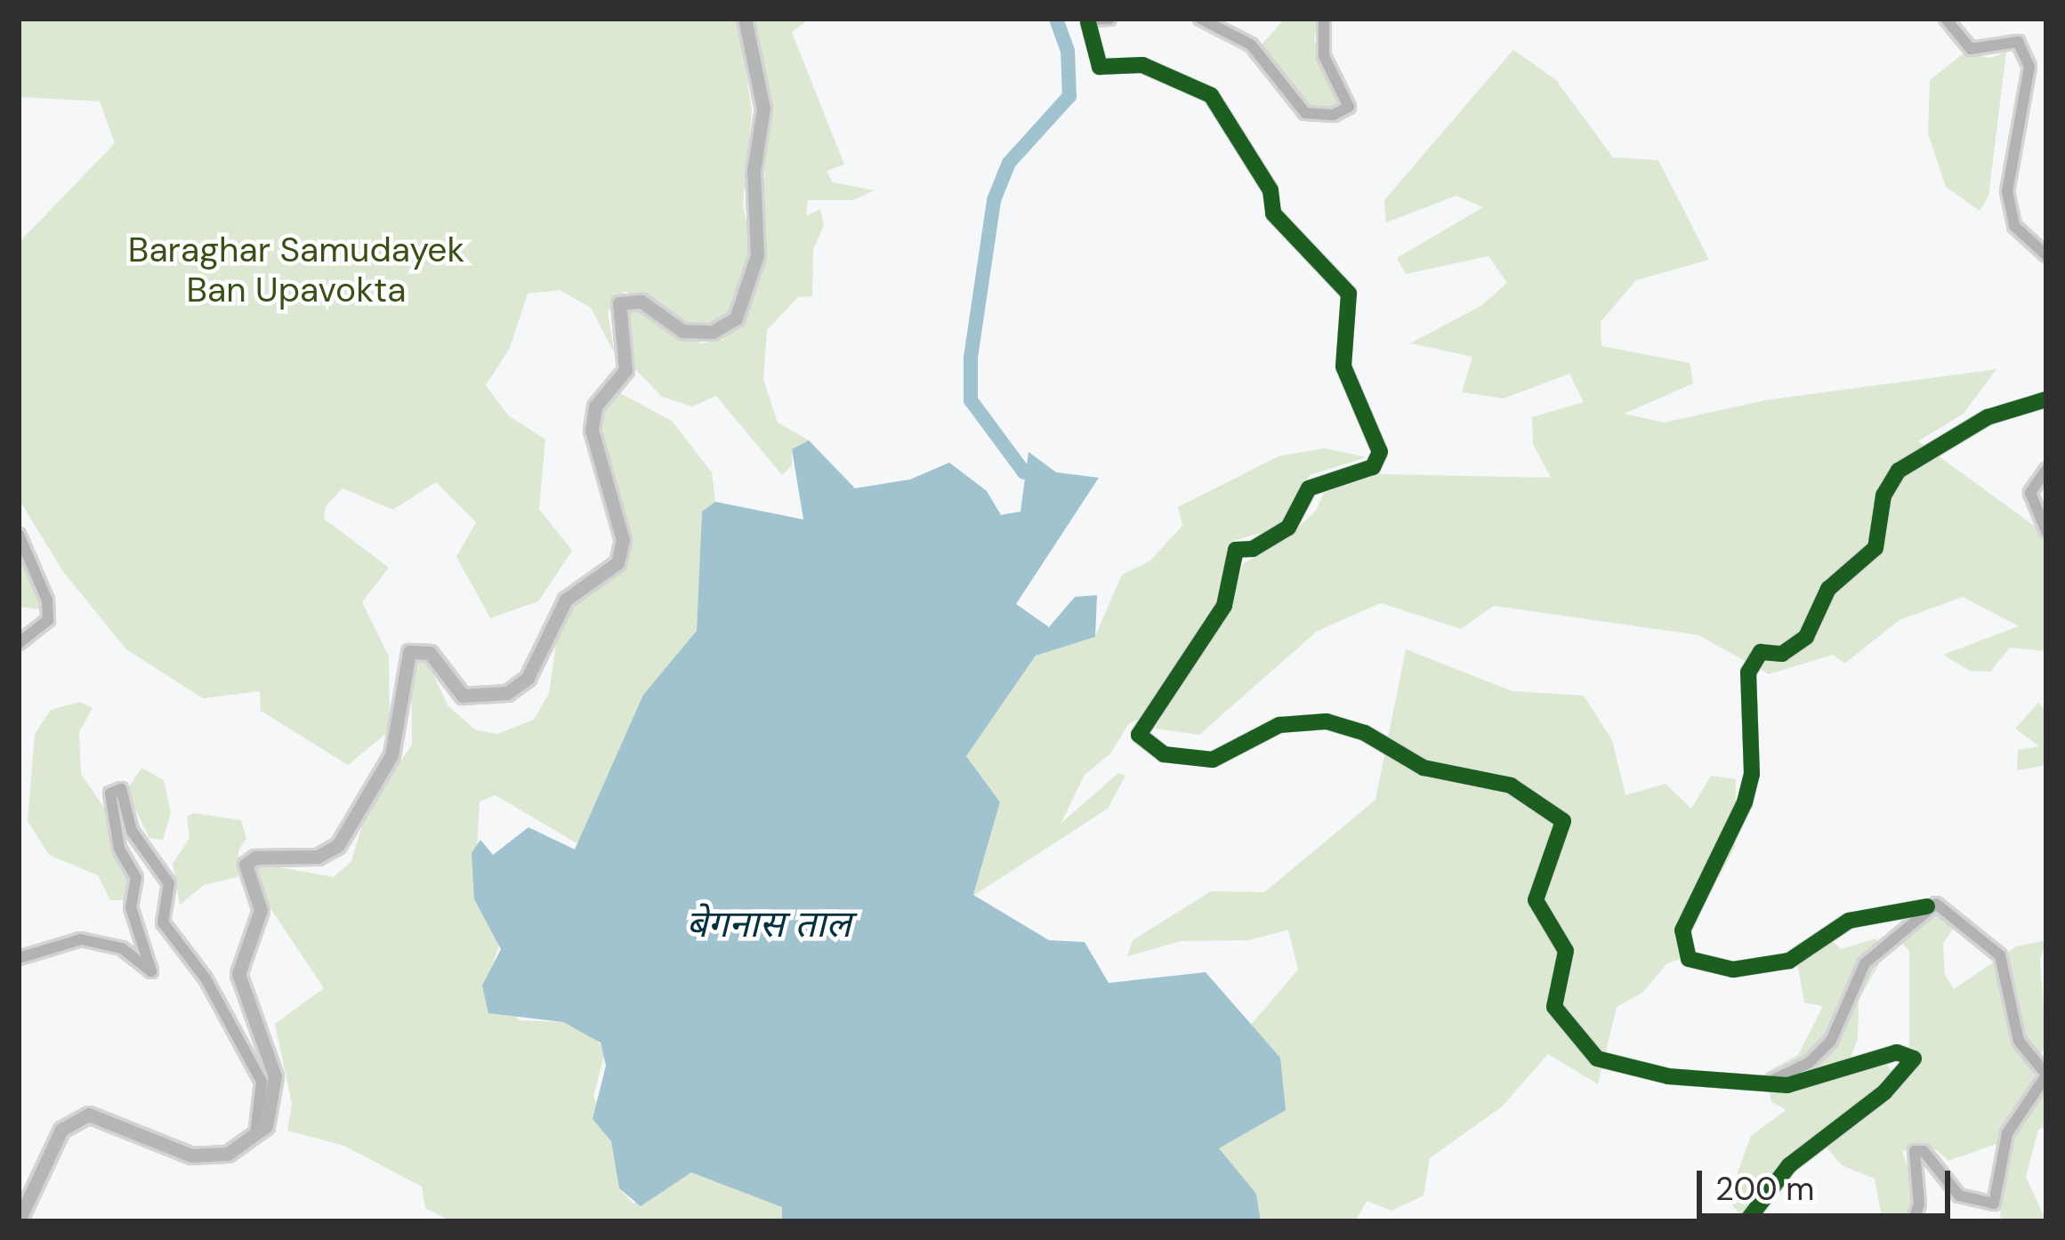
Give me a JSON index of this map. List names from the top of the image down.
{
  "water": ["बेगनास ताल"],
  "parks": ["Baraghar Samudayek Ban Upavokta"],
  "scale_bar": "200 m"
}
